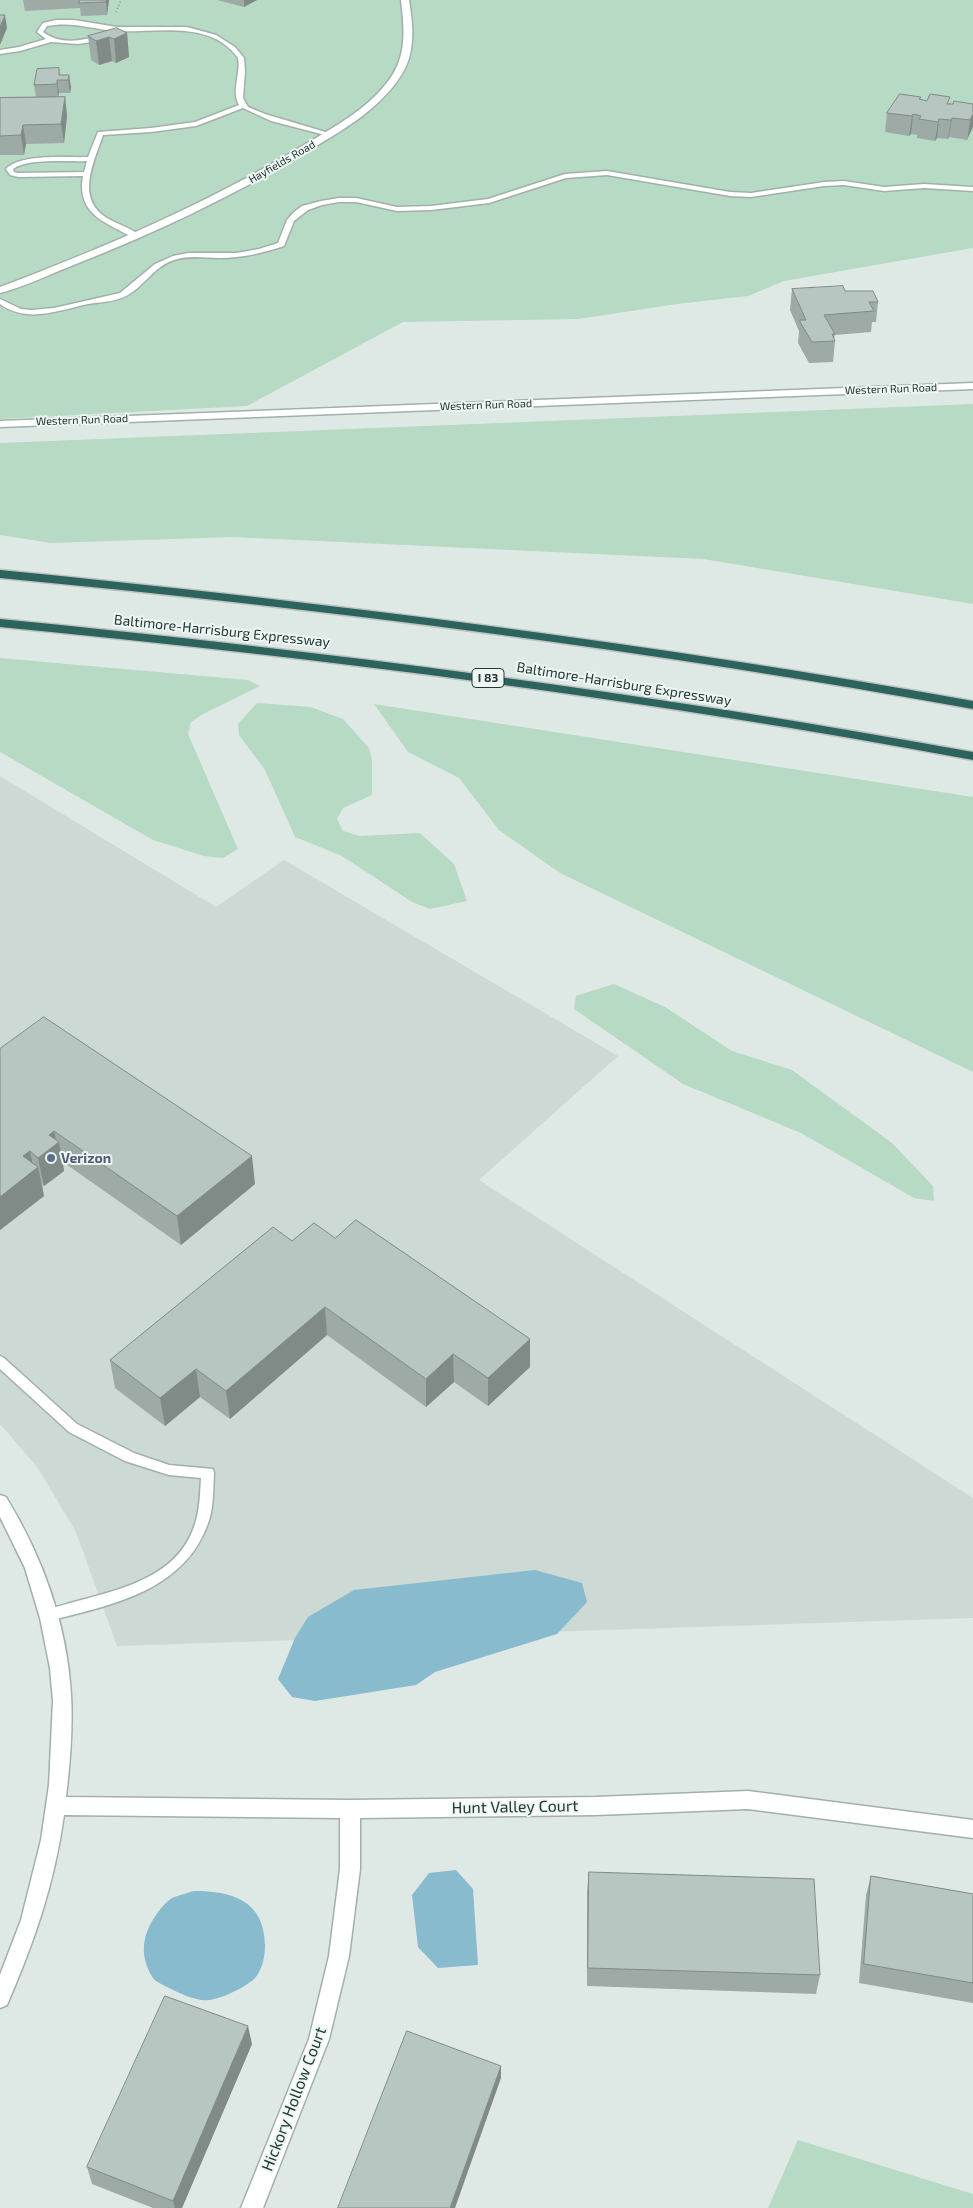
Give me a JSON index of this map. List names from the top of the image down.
{
  "streets": {
    "highway": ["Baltimore-Harrisburg Expressway", "I 83"],
    "street": [
      "Hayfields Road",
      "Western Run Road",
      "Hunt Valley Court",
      "Hickory Hollow Court"
    ]
  },
  "crossings": [
    ["Hunt Valley Court", "Hickory Hollow Court"]
  ],
  "places": ["Verizon"]
}
